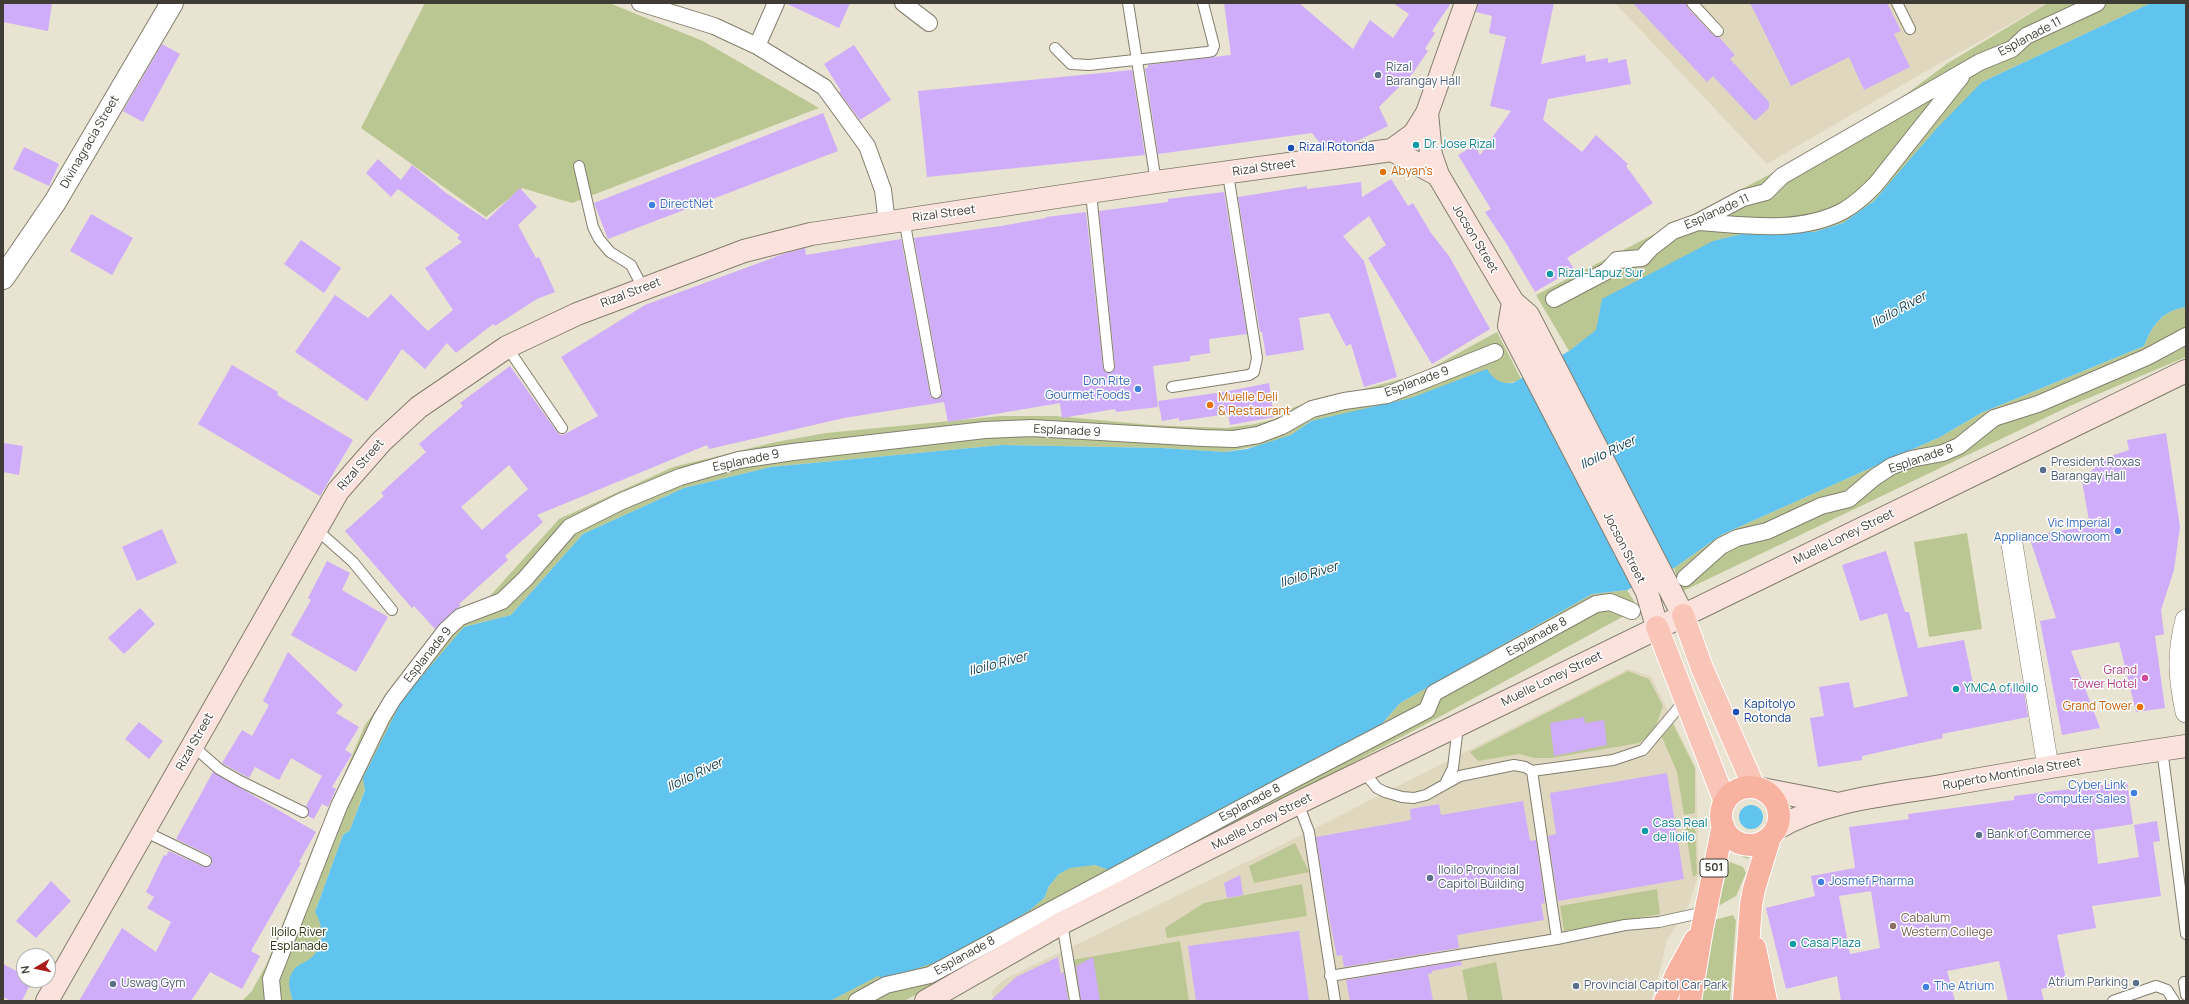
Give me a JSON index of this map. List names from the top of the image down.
{
  "streets": {
    "highway": ["501"],
    "main road": [
      "Rizal Street",
      "Jocson Street",
      "Muelle Loney Street",
      "Ruperto Montinola Street"
    ],
    "street": [
      "Esplanade 11",
      "Divinagracia Street",
      "Esplanade 9",
      "Esplanade 8"
    ]
  },
  "crossings": [
    ["Rizal Street", "Jocson Street"],
    ["Jocson Street", "Esplanade 8"],
    ["Jocson Street", "Muelle Loney Street"],
    ["Jocson Street", "Ruperto Montinola Street"],
    ["Jocson Street", "501"],
    ["Ruperto Montinola Street", "501"]
  ],
  "water": ["Iloilo River"],
  "parks": ["Iloilo River Esplanade"],
  "places": [
    "Rizal Barangay Hall",
    "Dr. Jose Rizal",
    "Rizal Rotonda",
    "Abyan's",
    "DirectNet",
    "Rizal-Lapuz Sur",
    "Don Rite Gourmet Foods",
    "Muelle Deli & Restaurant",
    "President Roxas Barangay Hall",
    "Vic Imperial Appliance Showroom",
    "Grand Tower Hotel",
    "YMCA of Iloilo",
    "Grand Tower",
    "Kapitolyo Rotonda",
    "Cyber Link Computer Sales",
    "Casa Real de Iloilo",
    "Bank of Commerce",
    "Iloilo Provincial Capitol Building",
    "Josmef Pharma",
    "Cabalum Western College",
    "Casa Plaza",
    "Atrium Parking",
    "Uswag Gym",
    "Provincial Capitol Car Park",
    "The Atrium"
  ],
  "north": "left"
}
